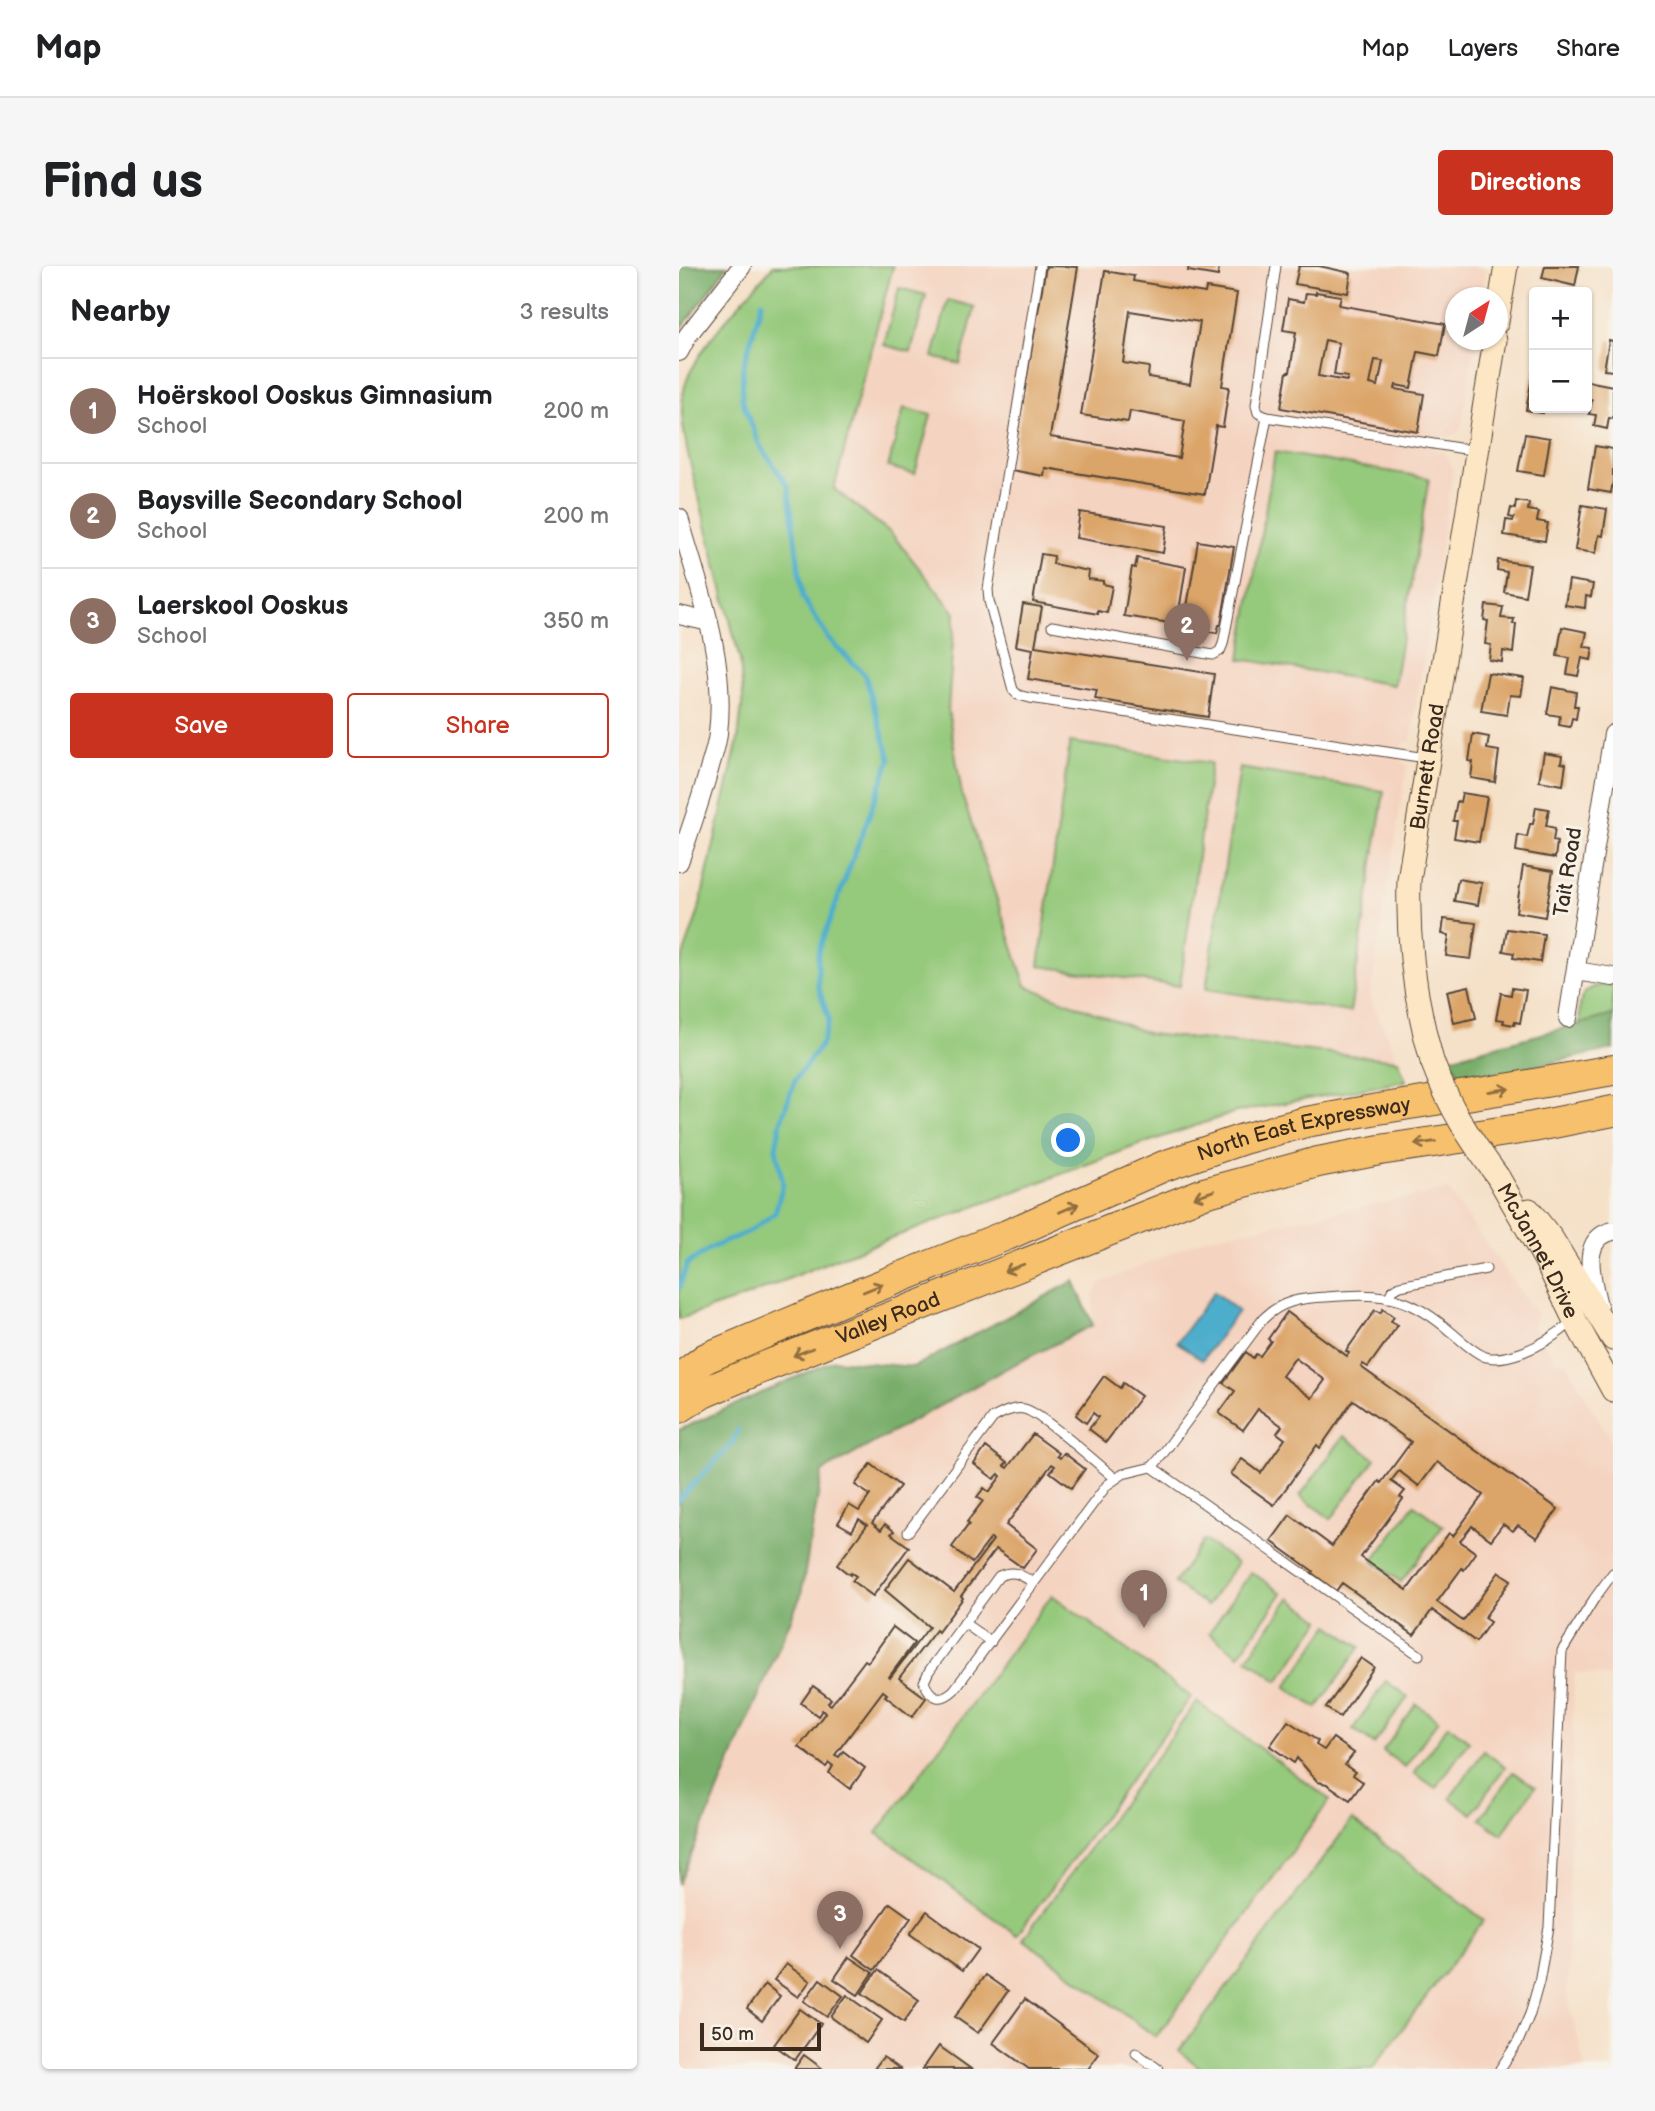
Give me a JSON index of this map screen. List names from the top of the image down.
{
  "streets": {
    "highway": ["North East Expressway", "Valley Road"],
    "street": ["Burnett Road", "Tait Road", "McJannet Drive"]
  },
  "crossings": [
    ["Burnett Road", "McJannet Drive"],
    ["North East Expressway", "Valley Road"]
  ],
  "scale_bar": "50 m",
  "north": "top right",
  "page": {
    "header": "Map",
    "nav": ["Map", "Layers", "Share"],
    "buttons": [
      "Directions",
      ["Save", "Share"]
    ],
    "title": "Find us",
    "heading": ["Nearby", "3 results"],
    "map_buttons": ["+", "−"],
    "list": [
      {
        "mark": "1",
        "name": "Hoërskool Ooskus Gimnasium",
        "note": "School",
        "value": "200 m"
      },
      {
        "mark": "2",
        "name": "Baysville Secondary School",
        "note": "School",
        "value": "200 m"
      },
      {
        "mark": "3",
        "name": "Laerskool Ooskus",
        "note": "School",
        "value": "350 m"
      }
    ],
    "pins": ["2", "1", "3"],
    "scale": "50 m"
  }
}
